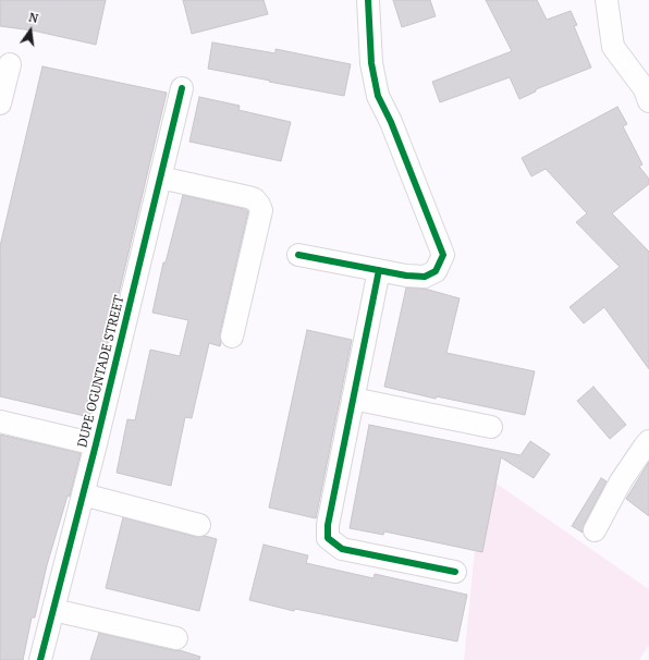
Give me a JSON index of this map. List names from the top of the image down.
{
  "streets": {
    "street": ["DUPE OGUNTADE STREET"]
  },
  "north": "top"
}
